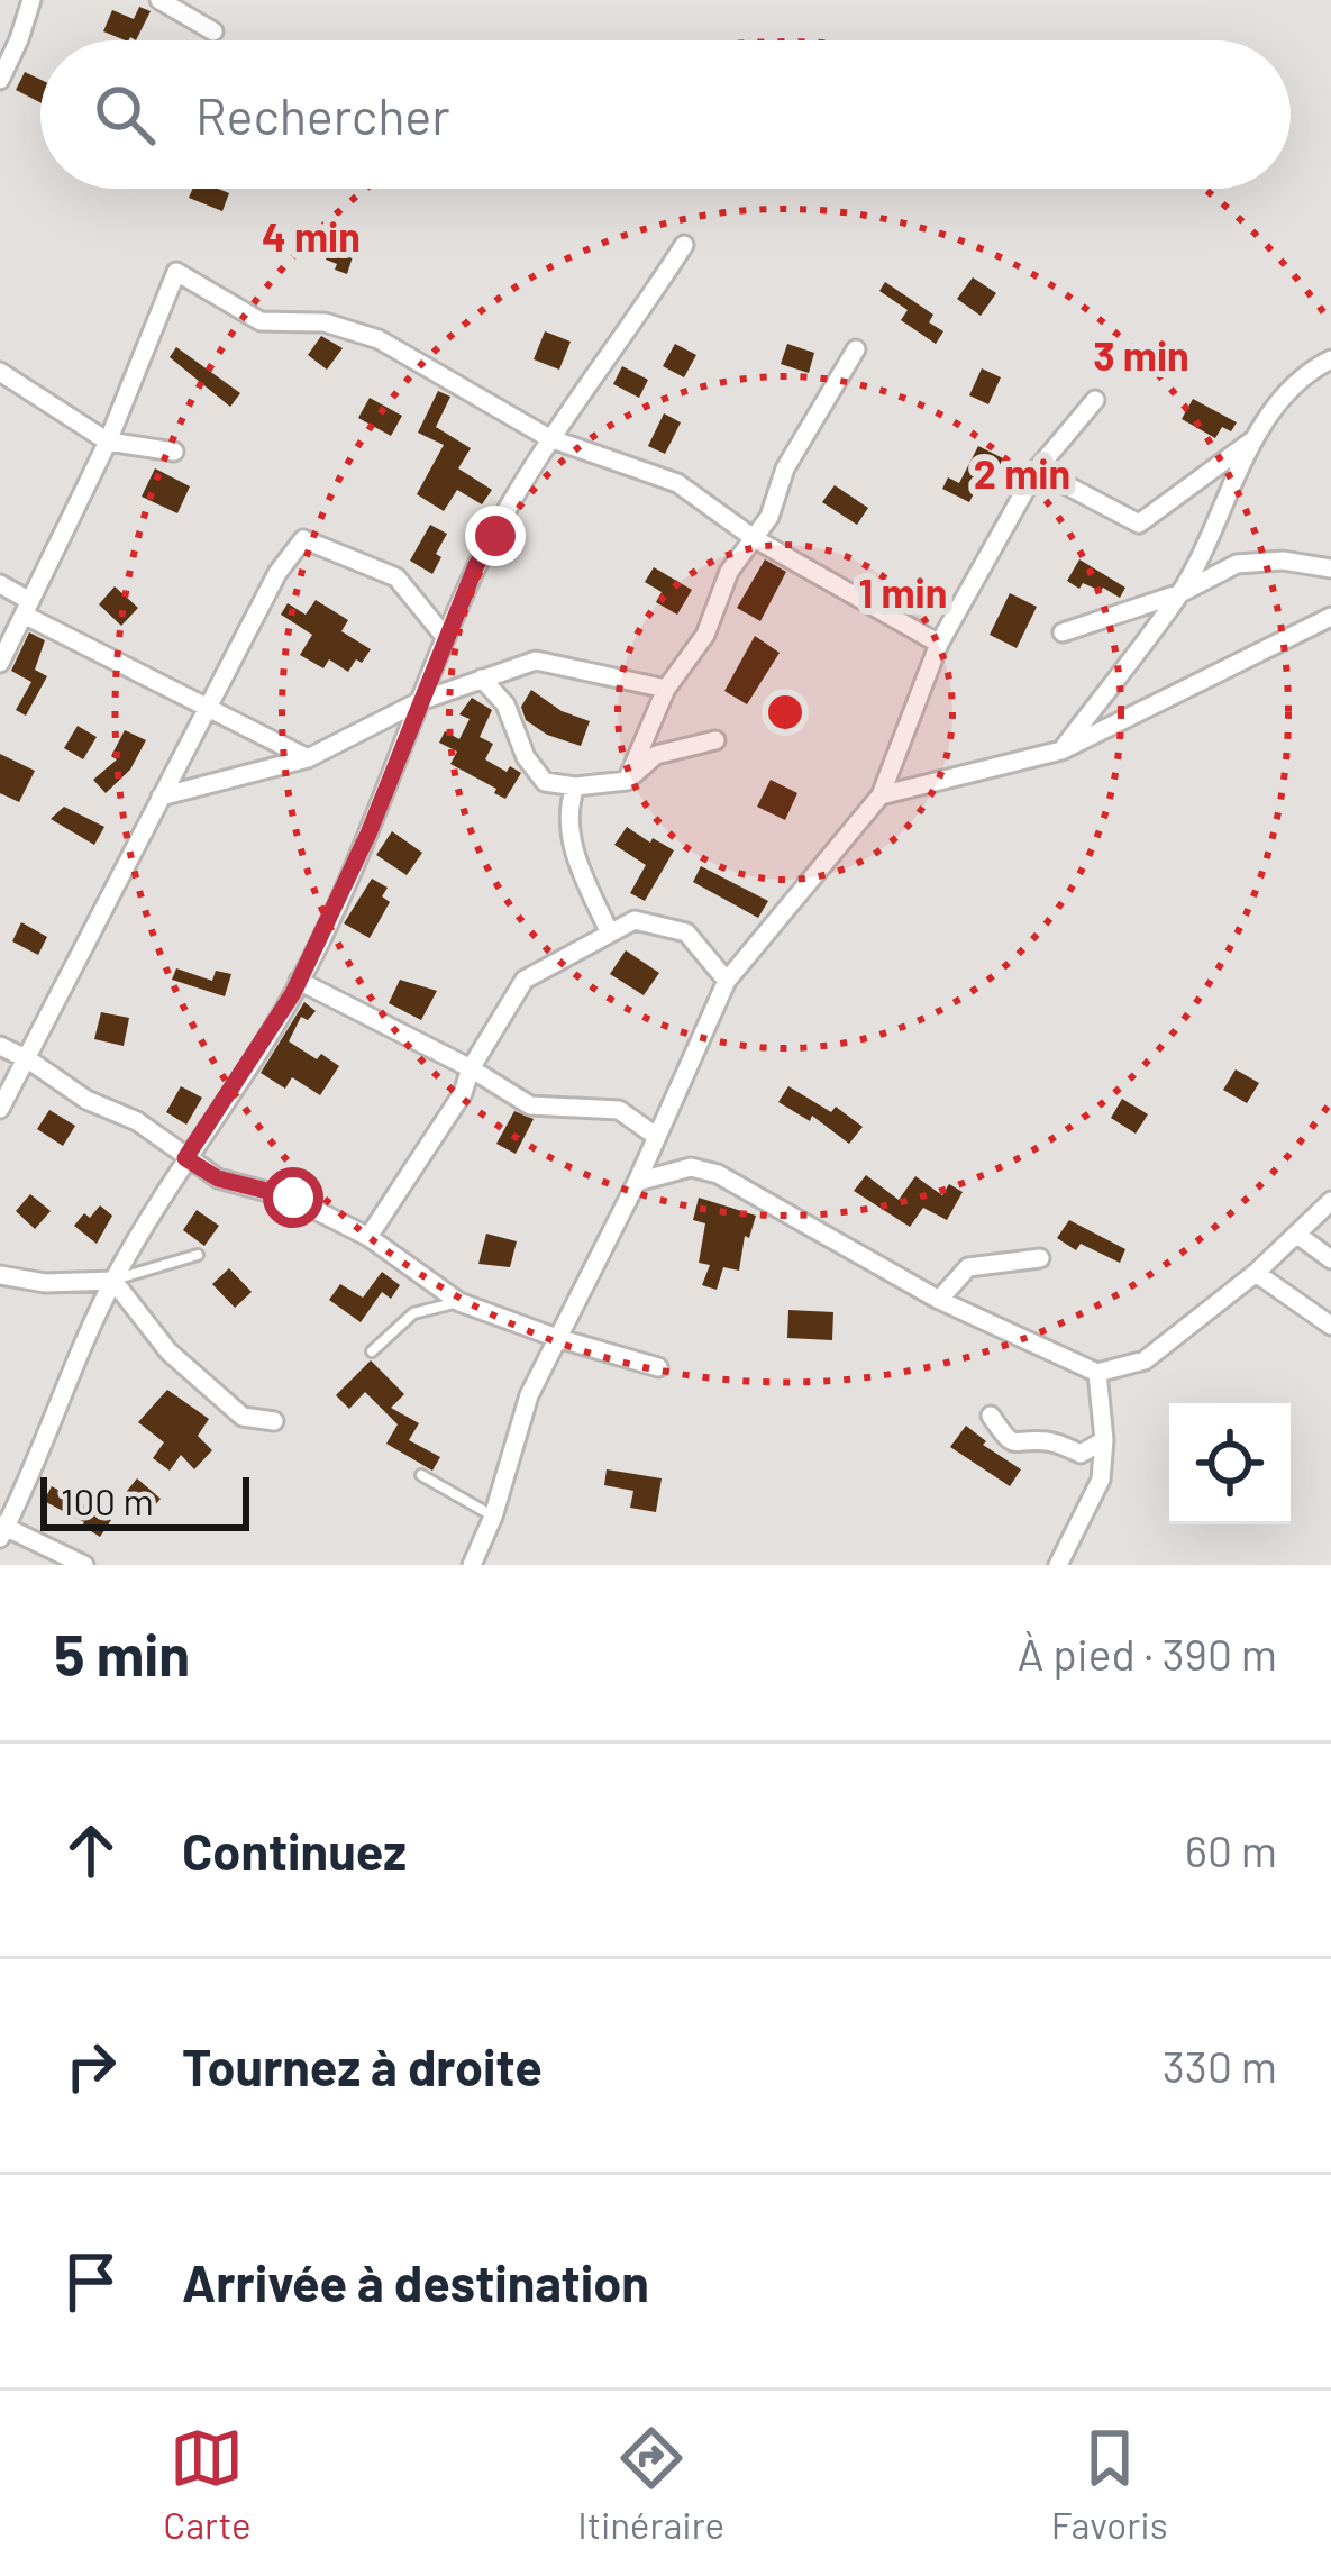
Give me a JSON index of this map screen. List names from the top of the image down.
{
  "scale_bar": "100 m",
  "page": {
    "search": "Rechercher",
    "scale": "100 m",
    "heading": ["5 min", "À pied · 390 m"],
    "list": [
      ["Continuez", "60 m"],
      ["Tournez à droite", "330 m"],
      "Arrivée à destination"
    ],
    "nav": ["Carte", "Itinéraire", "Favoris"]
  },
  "rings": [
    "4 min",
    "3 min",
    "2 min",
    "1 min"
  ]
}
